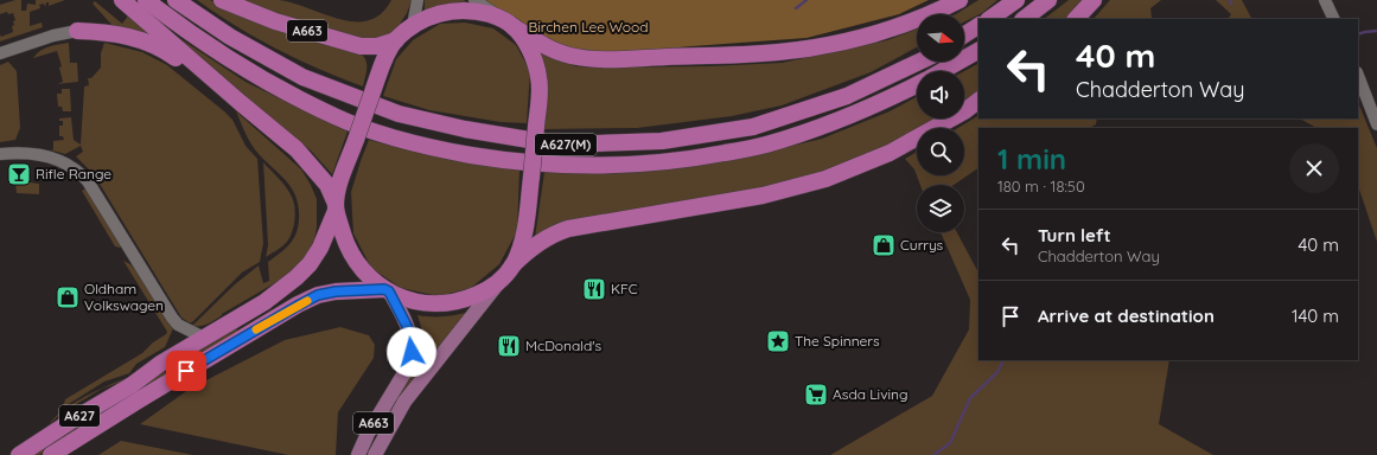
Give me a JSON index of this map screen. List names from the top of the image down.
{
  "streets": {
    "highway": ["A663", "A627(M)", "A627"]
  },
  "crossings": [
    ["A663", "A627"]
  ],
  "parks": ["Birchen Lee Wood"],
  "places": {
    "bar": ["Rifle Range"],
    "shop": ["Currys", "Oldham Volkswagen"],
    "restaurant": ["KFC", "McDonald's"],
    "place": ["The Spinners"],
    "supermarket": ["Asda Living"]
  },
  "north": "right",
  "page": {
    "turn": ["40 m", "Chadderton Way"],
    "heading": ["1 min", "180 m · 18:50"],
    "list": [
      {
        "name": "Turn left",
        "note": "Chadderton Way",
        "value": "40 m"
      },
      {
        "name": "Arrive at destination",
        "value": "140 m"
      }
    ]
  }
}
